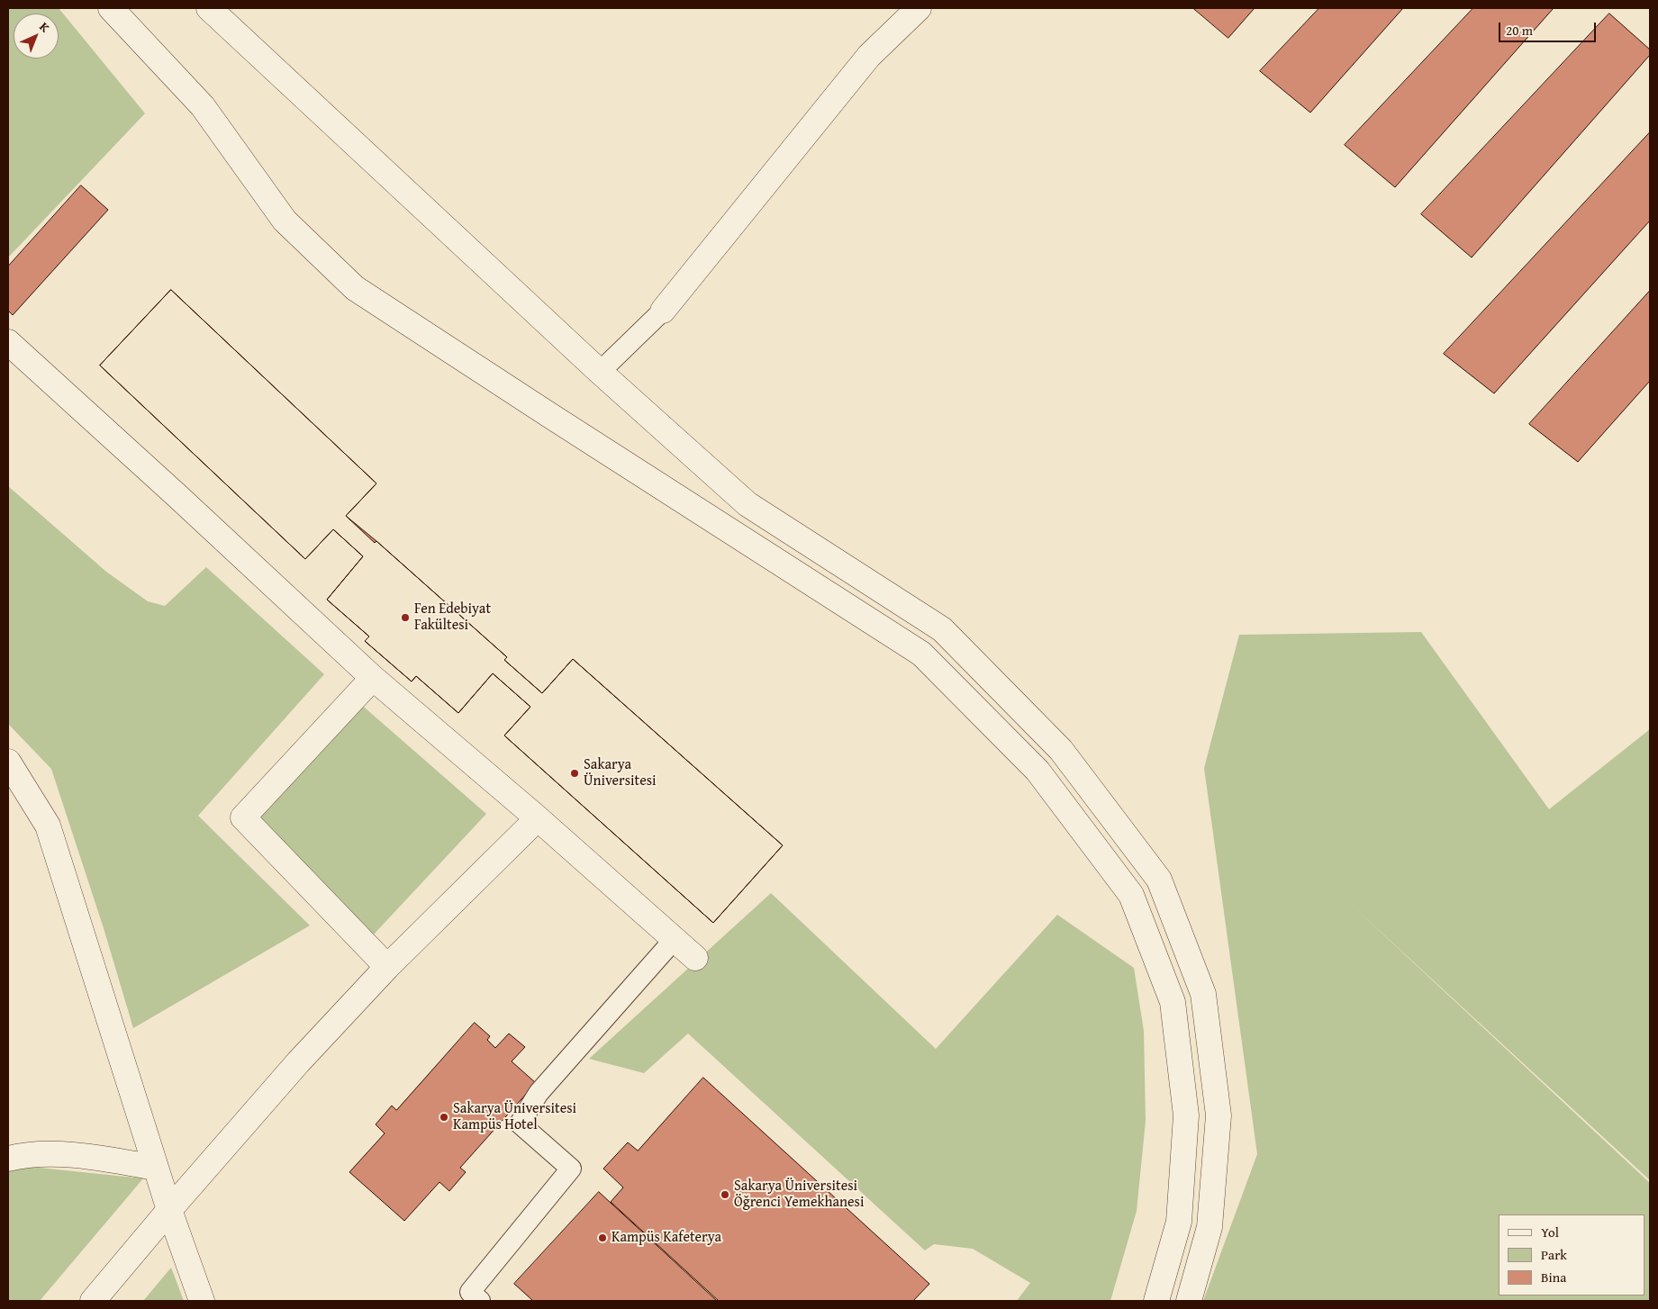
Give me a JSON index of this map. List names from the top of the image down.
{
  "places": [
    "Fen Edebiyat Fakültesi",
    "Sakarya Üniversitesi",
    "Sakarya Üniversitesi Kampüs Hotel",
    "Sakarya Üniversitesi Öğrenci Yemekhanesi",
    "Kampüs Kafeterya"
  ],
  "legend": ["Yol", "Park", "Bina"],
  "scale_bar": "20 m",
  "north": "top right"
}
